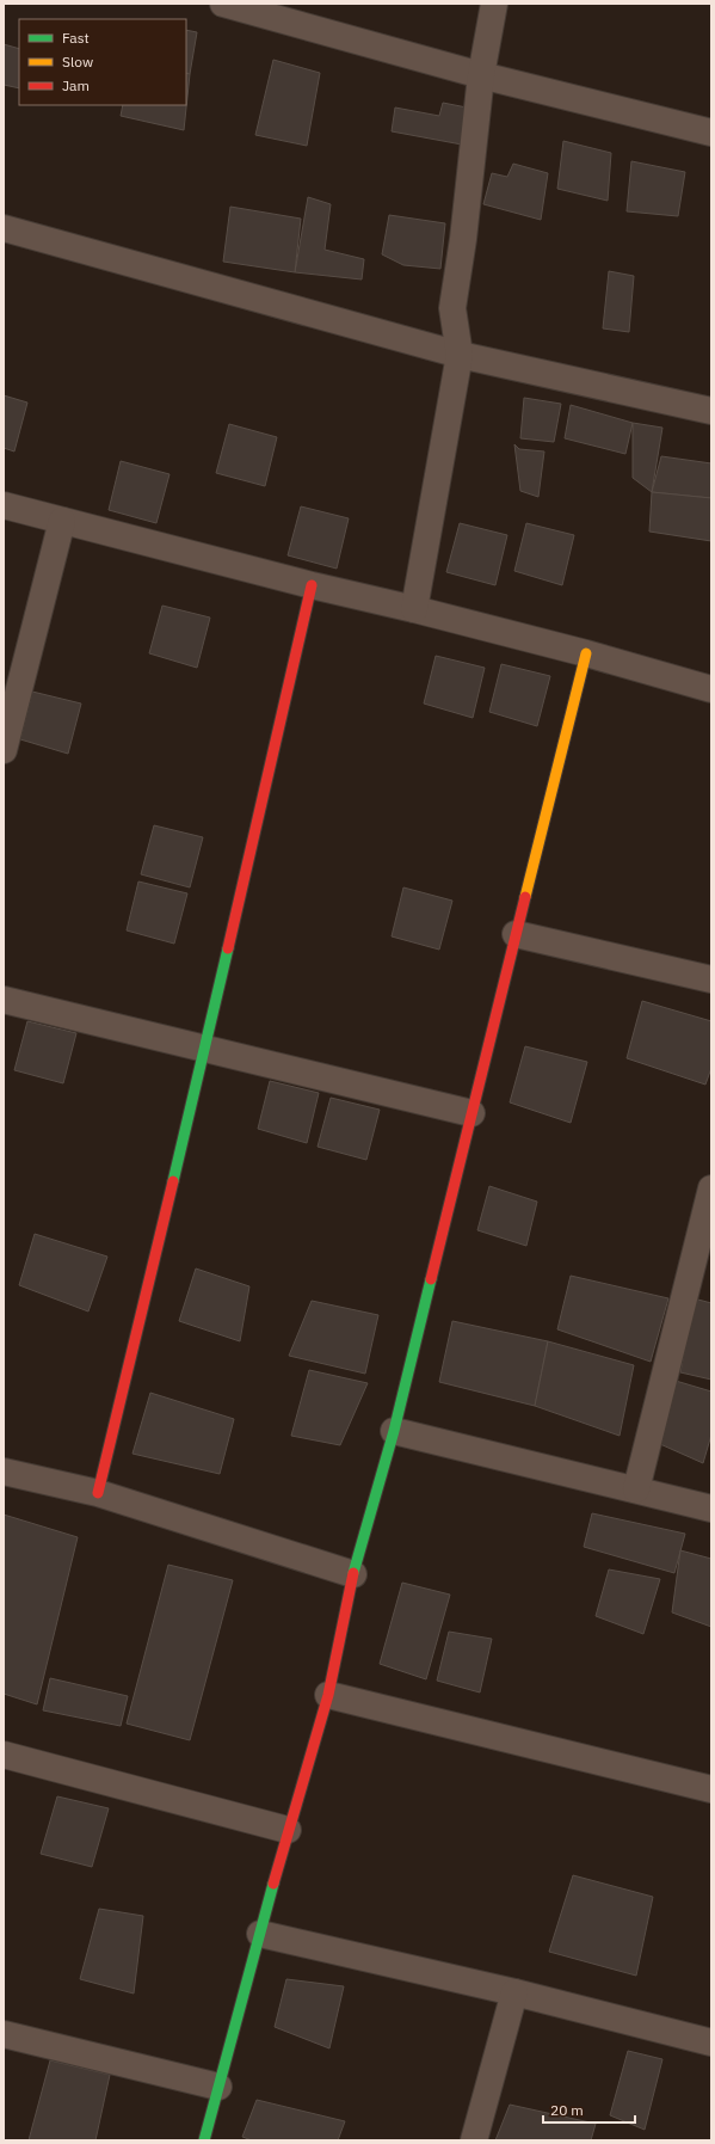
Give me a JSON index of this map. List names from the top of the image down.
{
  "legend": ["Fast", "Slow", "Jam"],
  "scale_bar": "20 m"
}
